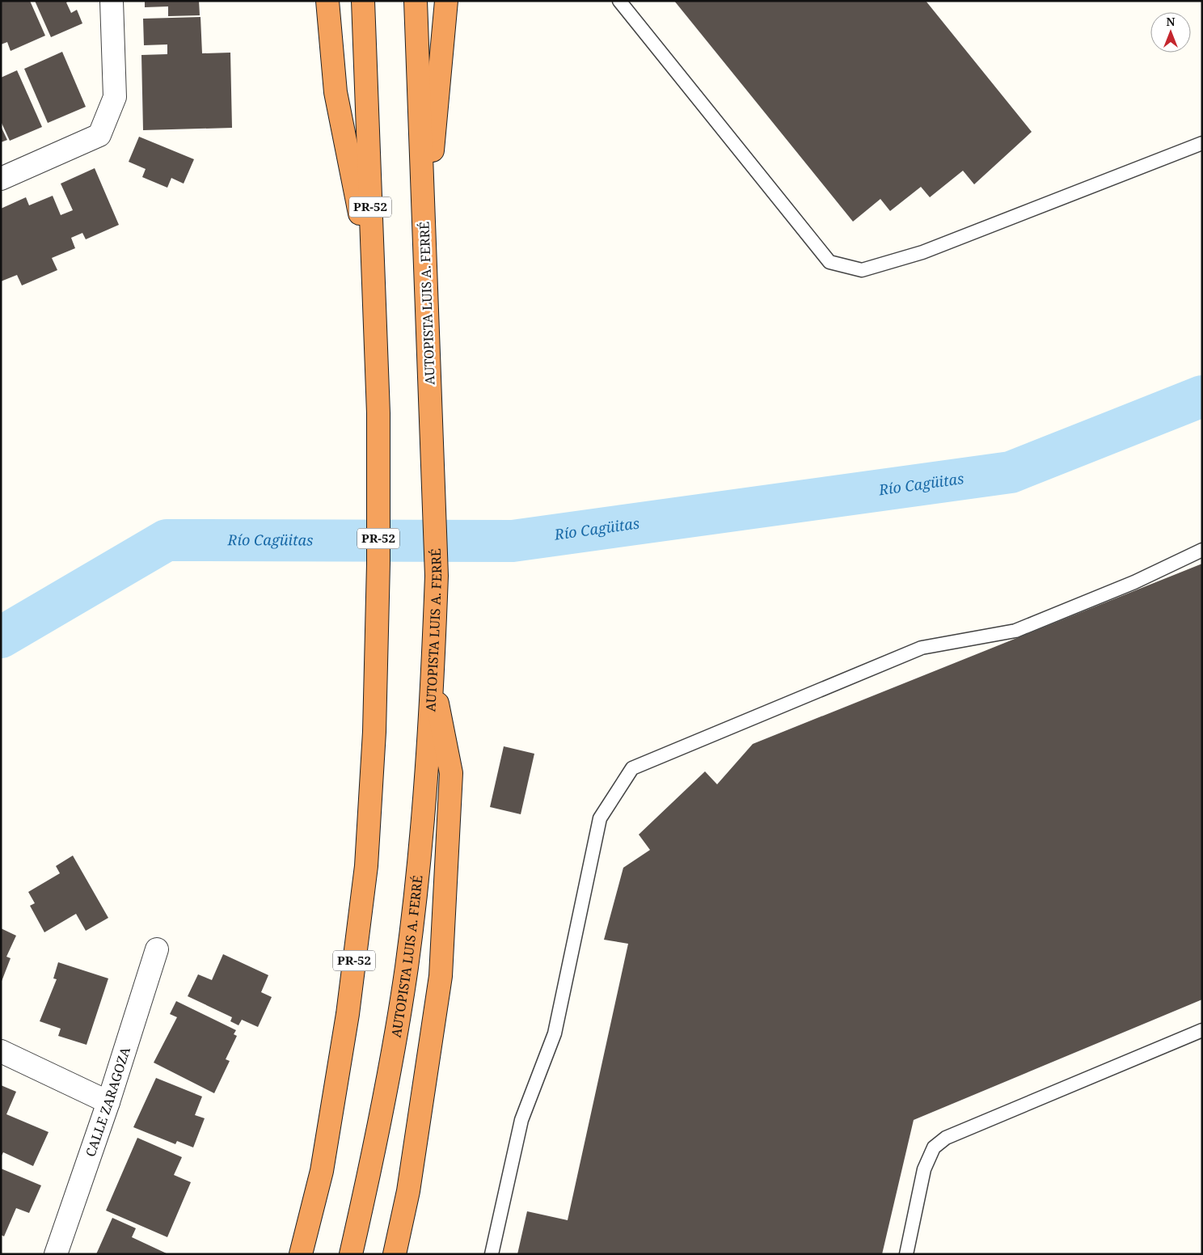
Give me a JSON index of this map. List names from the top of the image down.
{
  "streets": {
    "highway": ["PR-52", "AUTOPISTA LUIS A. FERRÉ"],
    "street": ["CALLE ZARAGOZA"]
  },
  "water": ["Río Cagüitas"],
  "north": "top"
}
